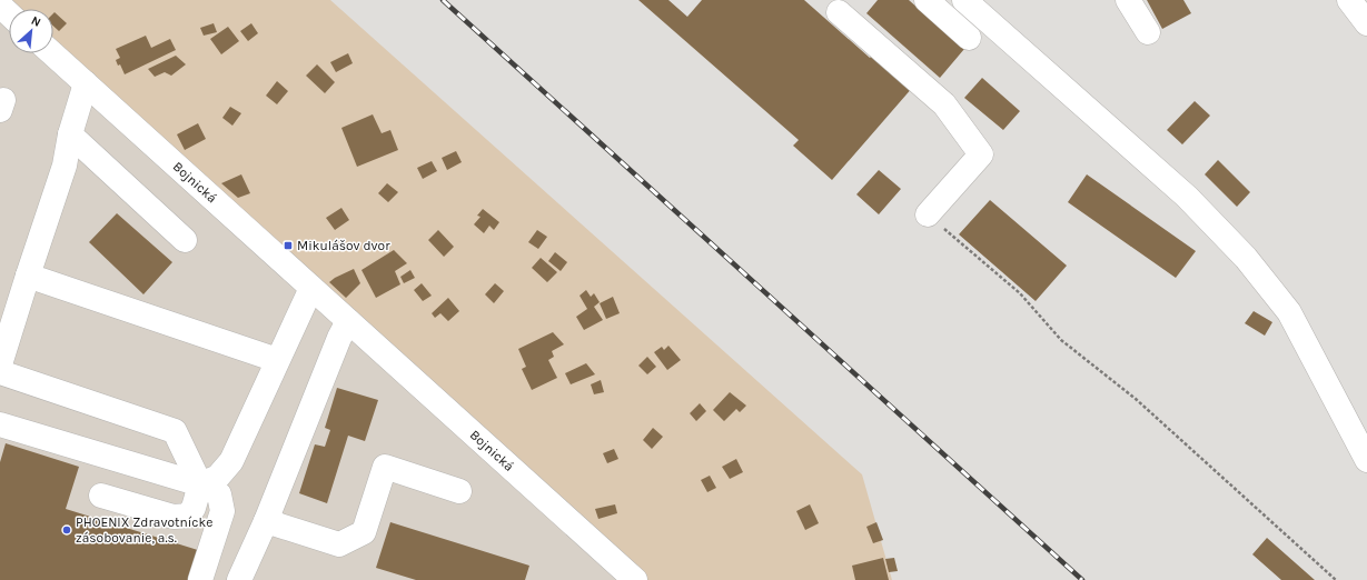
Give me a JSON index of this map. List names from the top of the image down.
{
  "streets": {
    "street": ["Bojnická"]
  },
  "places": {
    "transit": ["Mikulášov dvor"],
    "other": ["PHOENIX Zdravotnícke zásobovanie, a.s."]
  },
  "north": "top right"
}
